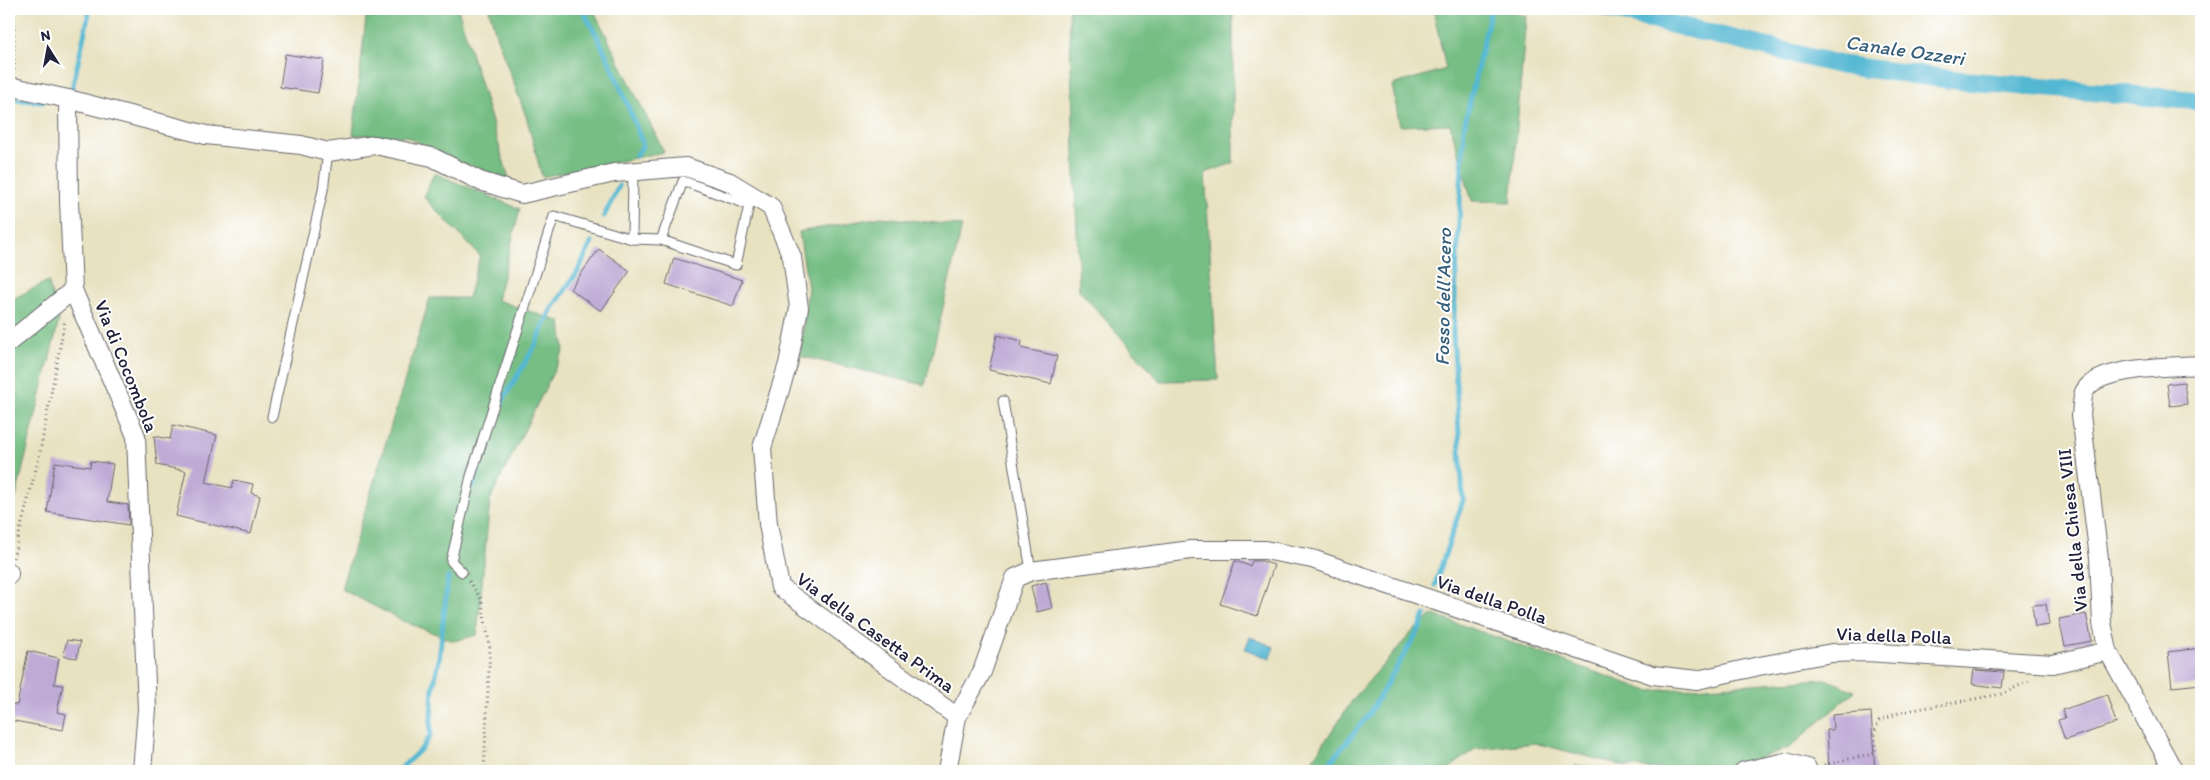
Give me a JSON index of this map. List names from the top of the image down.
{
  "streets": {
    "street": [
      "Via di Cocombola",
      "Via della Chiesa VIII",
      "Via della Polla",
      "Via della Casetta Prima"
    ]
  },
  "crossings": [
    ["Via di Cocombola", "Via della Casetta Prima"],
    ["Via della Chiesa VIII", "Via della Polla"],
    ["Via della Polla", "Via della Casetta Prima"]
  ],
  "water": ["Canale Ozzeri", "Fosso dell'Acero"],
  "north": "top"
}
